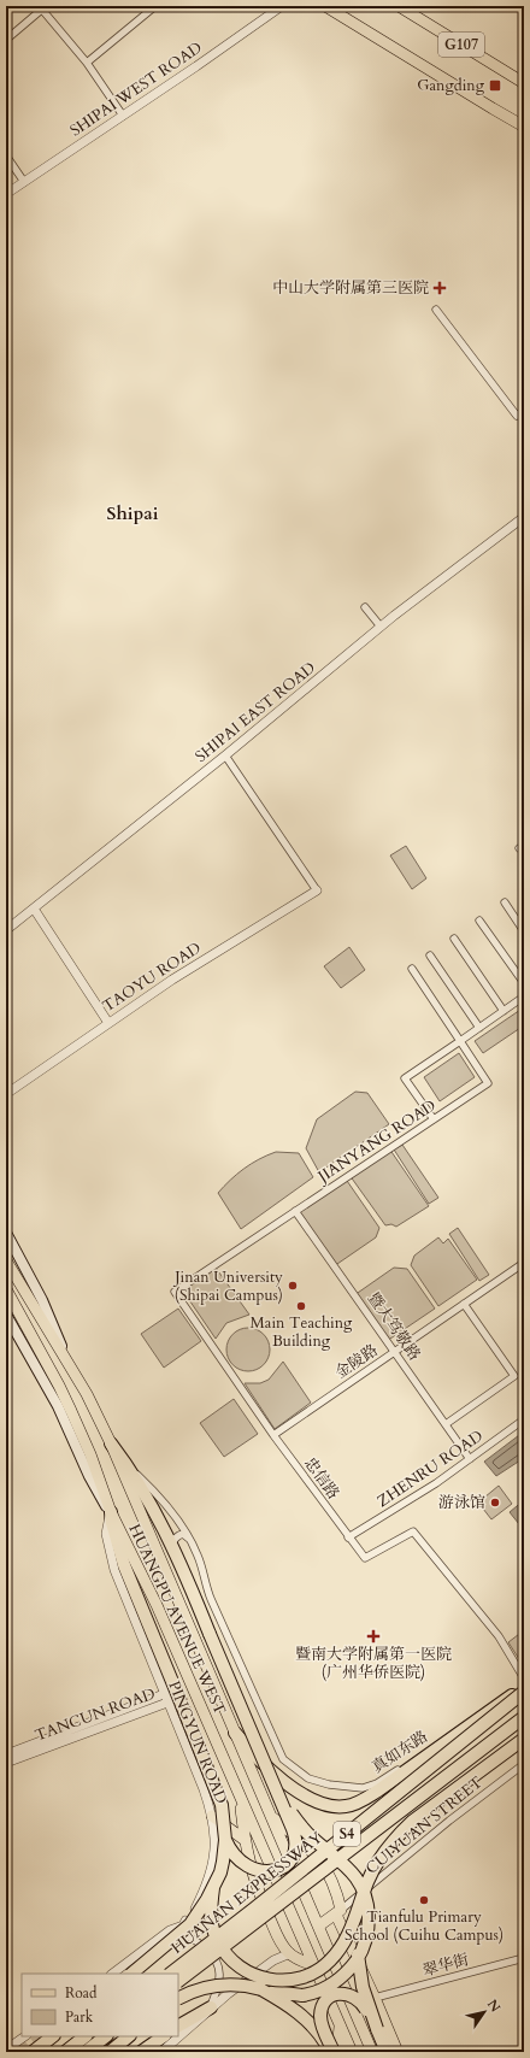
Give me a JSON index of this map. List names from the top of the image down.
{
  "streets": {
    "highway": ["S4", "HUANAN EXPRESSWAY"],
    "main road": ["G107", "HUANGPU AVENUE WEST"],
    "street": [
      "SHIPAI WEST ROAD",
      "SHIPAI EAST ROAD",
      "TAOYU ROAD",
      "JIANYANG ROAD",
      "暨大笃敬路",
      "金陵路",
      "ZHENRU ROAD",
      "忠信路",
      "TANCUN ROAD",
      "PINGYUN ROAD",
      "真如东路",
      "CUIYUAN STREET",
      "翠华街"
    ]
  },
  "crossings": [
    ["JIANYANG ROAD", "暨大笃敬路"],
    ["JIANYANG ROAD", "金陵路"],
    ["JIANYANG ROAD", "忠信路"],
    ["暨大笃敬路", "金陵路"],
    ["暨大笃敬路", "ZHENRU ROAD"],
    ["金陵路", "忠信路"],
    ["ZHENRU ROAD", "忠信路"],
    ["HUANGPU AVENUE WEST", "PINGYUN ROAD"],
    ["TANCUN ROAD", "PINGYUN ROAD"]
  ],
  "districts": ["Shipai"],
  "places": {
    "transit": ["Gangding"],
    "health": ["中山大学附属第三医院", "暨南大学附属第一医院 (广州华侨医院)"],
    "other": [
      "Jinan University (Shipai Campus)",
      "Main Teaching Building",
      "游泳馆",
      "Tianfulu Primary School (Cuihu Campus)"
    ]
  },
  "legend": ["Road", "Park"],
  "north": "top right"
}
